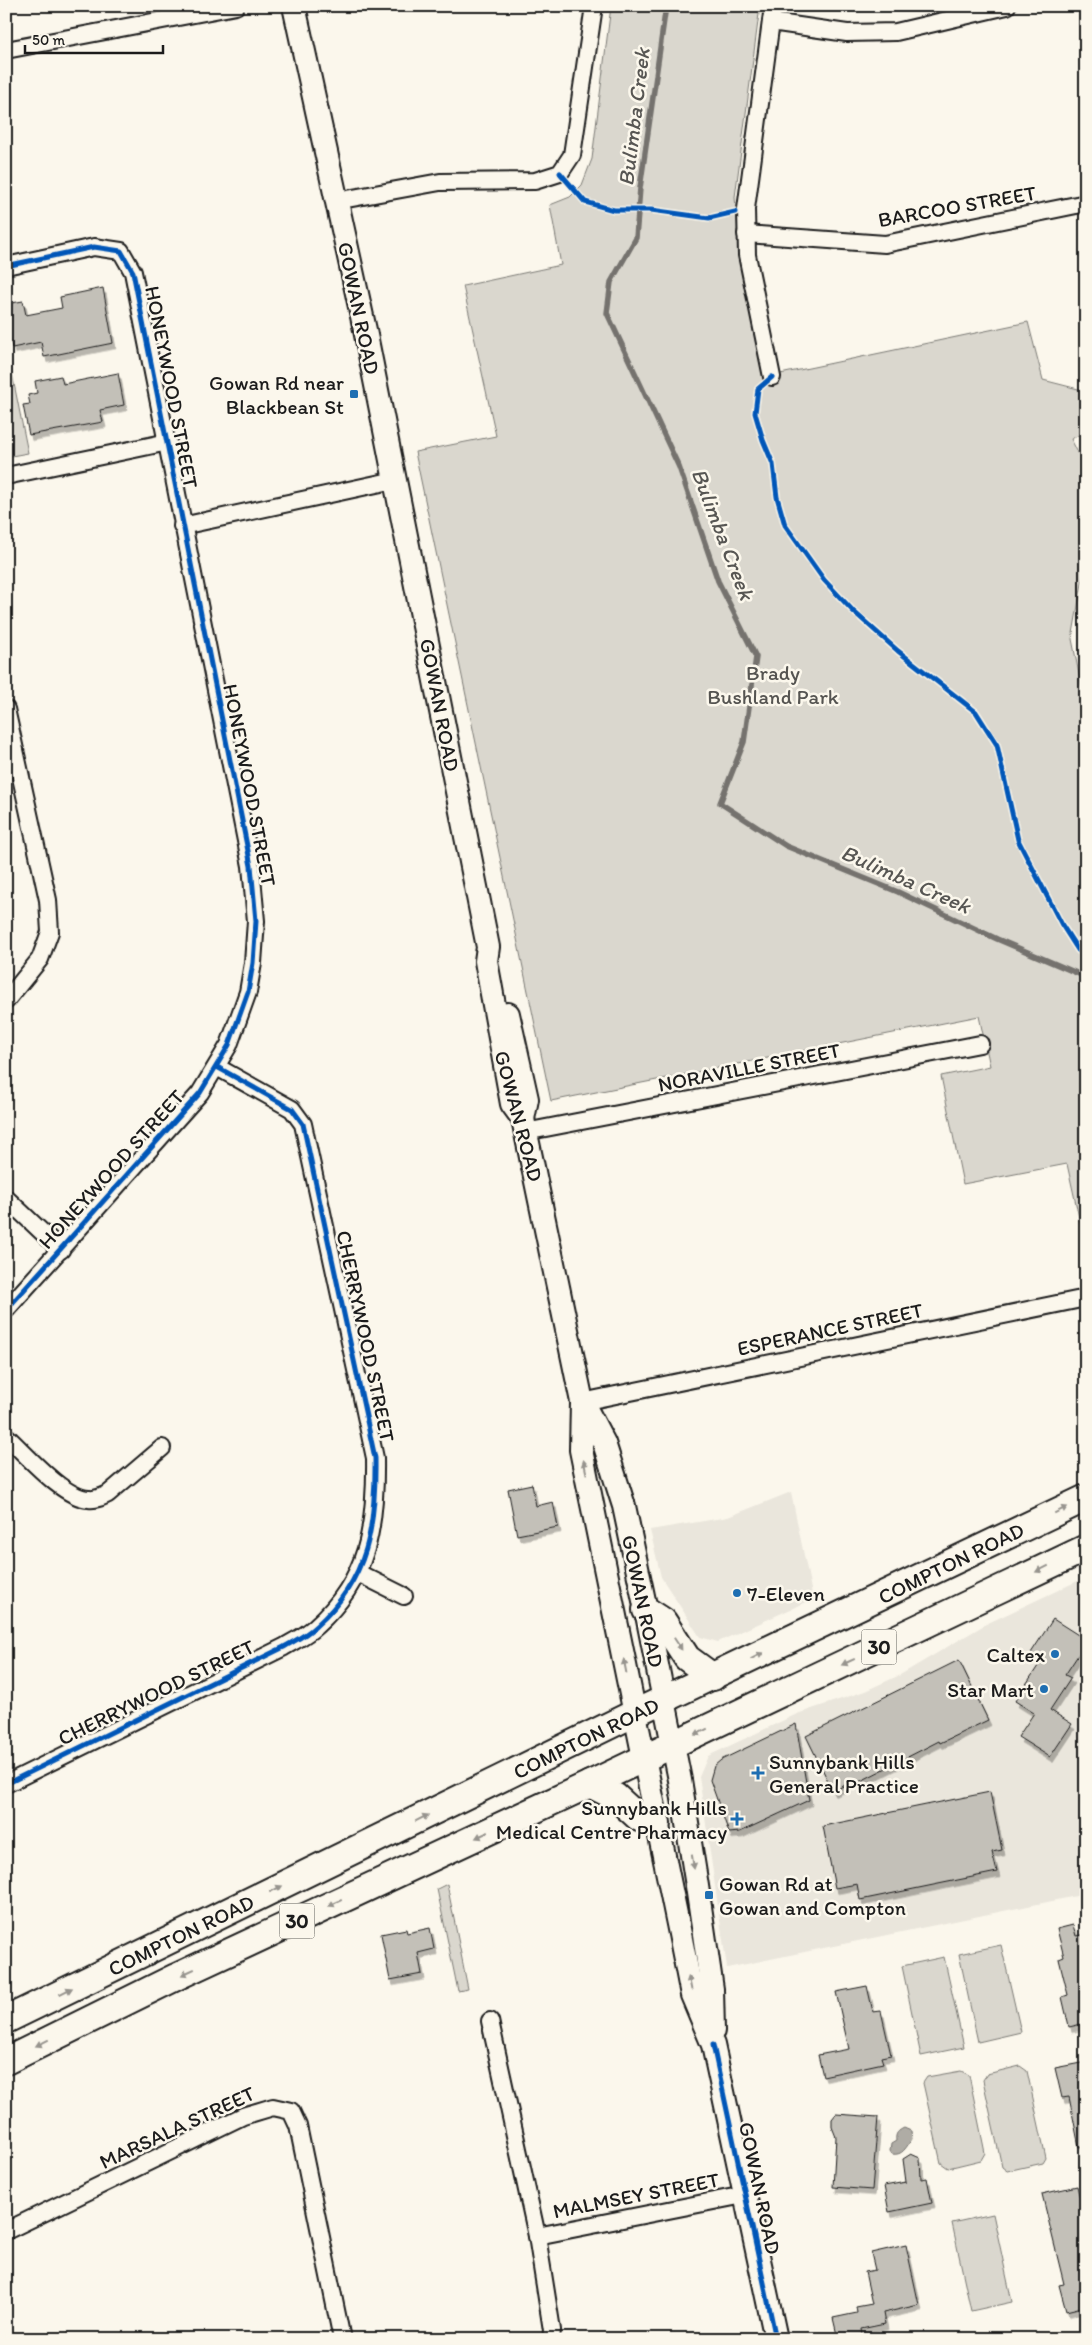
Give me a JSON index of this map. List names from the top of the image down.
{
  "streets": {
    "main road": ["GOWAN ROAD", "COMPTON ROAD", "30"],
    "street": [
      "BARCOO STREET",
      "HONEYWOOD STREET",
      "NORAVILLE STREET",
      "ESPERANCE STREET",
      "CHERRYWOOD STREET",
      "MARSALA STREET",
      "MALMSEY STREET"
    ]
  },
  "crossings": [
    ["GOWAN ROAD", "NORAVILLE STREET"],
    ["GOWAN ROAD", "ESPERANCE STREET"],
    ["GOWAN ROAD", "COMPTON ROAD"],
    ["GOWAN ROAD", "MALMSEY STREET"],
    ["HONEYWOOD STREET", "CHERRYWOOD STREET"]
  ],
  "water": ["Bulimba Creek"],
  "parks": ["Brady Bushland Park"],
  "places": {
    "transit": ["Gowan Rd near Blackbean St", "Gowan Rd at Gowan and Compton"],
    "other": ["7-Eleven", "Caltex", "Star Mart"],
    "health": ["Sunnybank Hills General Practice", "Sunnybank Hills Medical Centre Pharmacy"]
  },
  "scale_bar": "50 m"
}
